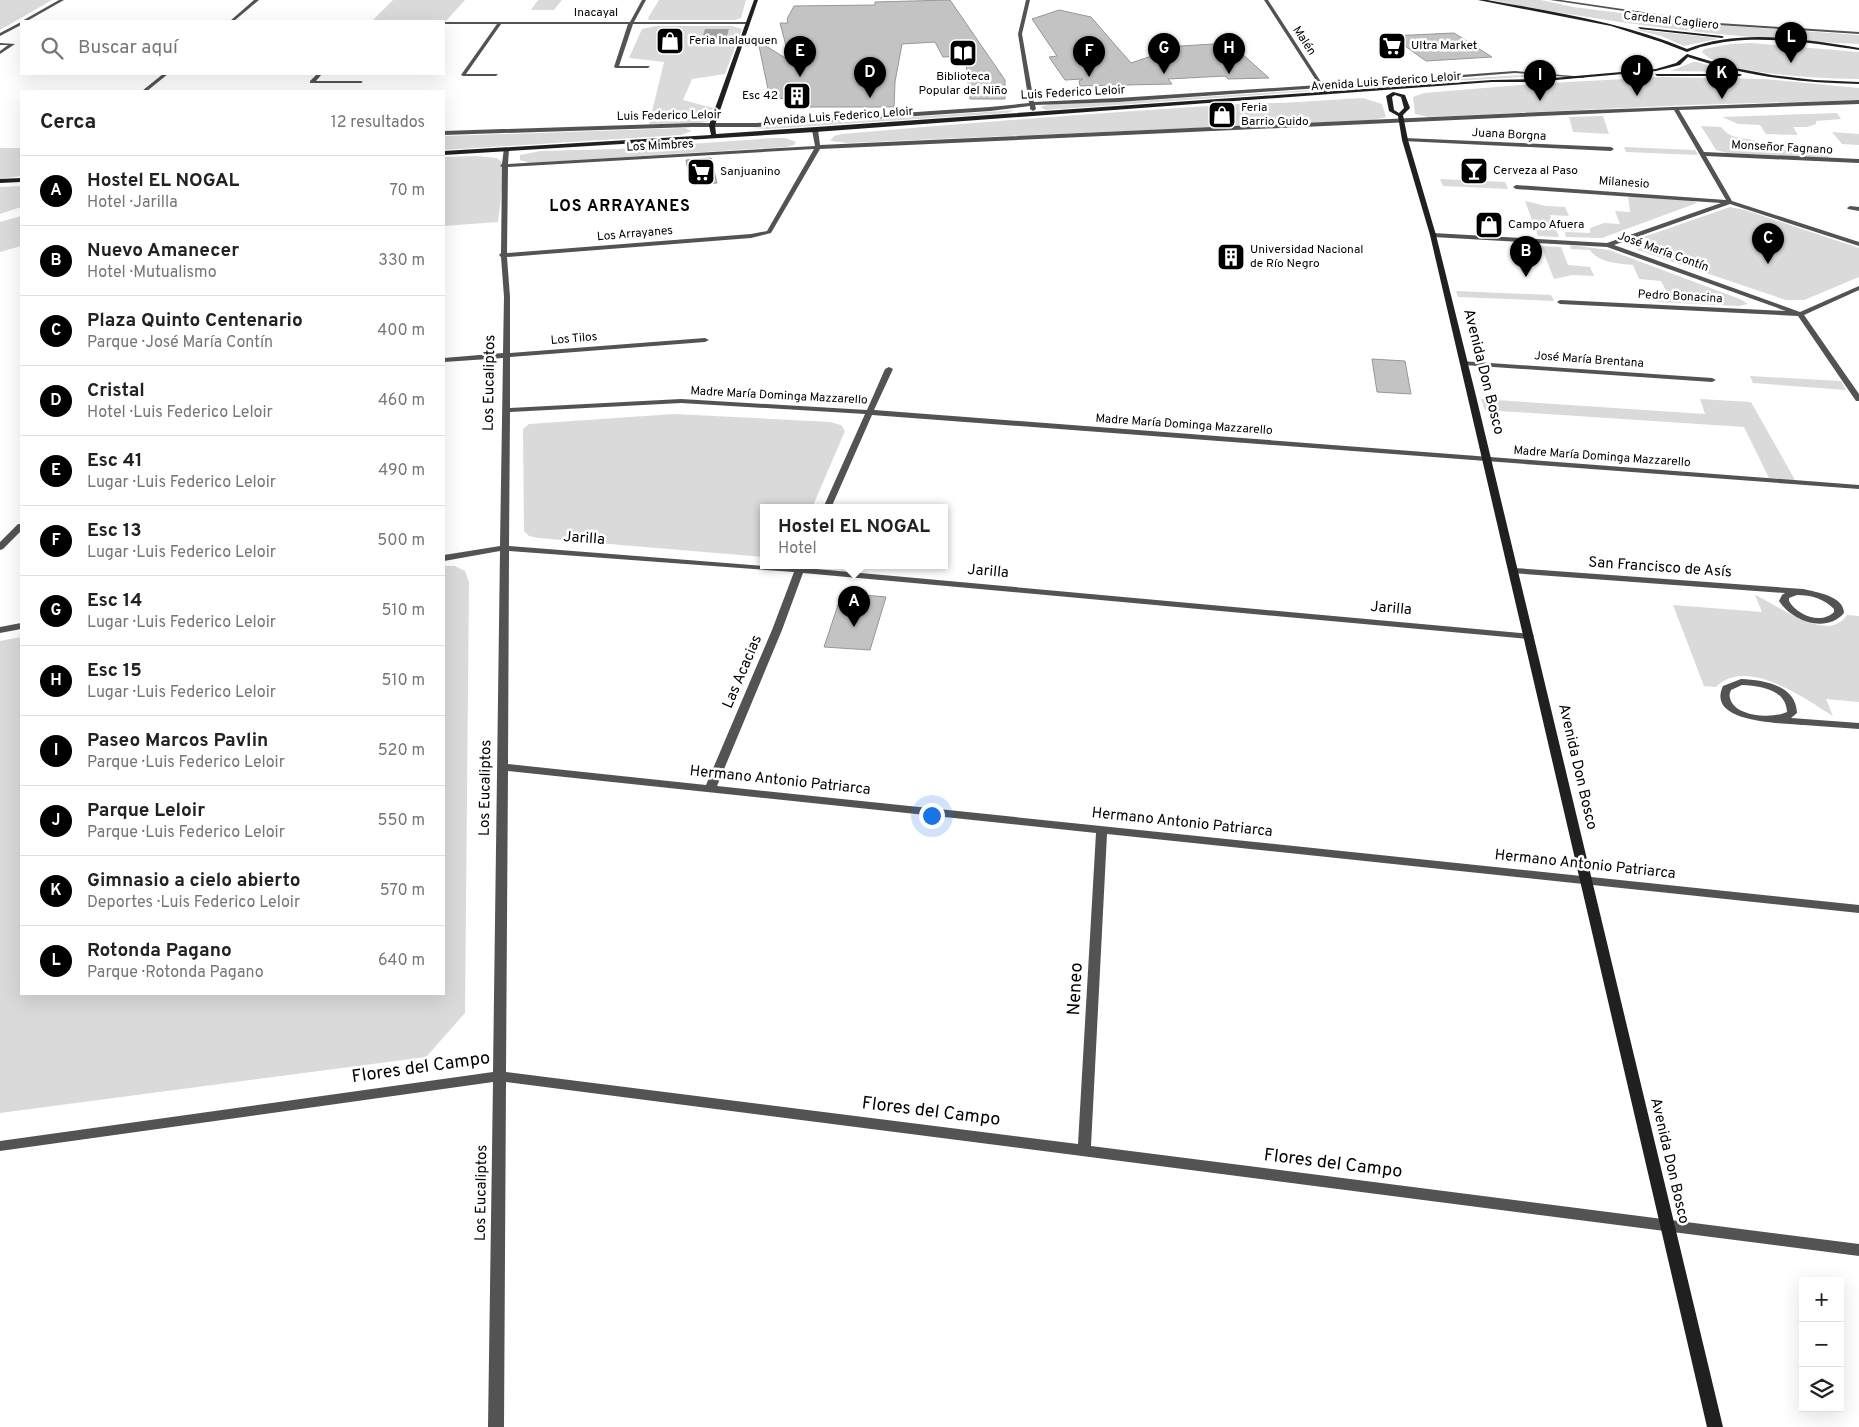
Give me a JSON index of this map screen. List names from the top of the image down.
{
  "streets": {
    "main road": ["Cardenal Cagliero", "Avenida Luis Federico Leloir", "Avenida Don Bosco"],
    "street": [
      "Inacayal",
      "Malén",
      "Luis Federico Leloir",
      "Juana Borgna",
      "Los Mimbres",
      "Monseñor Fagnano",
      "Milanesio",
      "Los Arrayanes",
      "José María Contín",
      "Pedro Bonacina",
      "Los Tilos",
      "José María Brentana",
      "Los Eucaliptos",
      "Madre María Dominga Mazzarello",
      "Jarilla",
      "San Francisco de Asís",
      "Las Acacias",
      "Hermano Antonio Patriarca",
      "Neneo",
      "Flores del Campo"
    ]
  },
  "crossings": [
    ["Cardenal Cagliero", "Avenida Luis Federico Leloir"],
    ["Malén", "Avenida Luis Federico Leloir"],
    ["Malén", "Luis Federico Leloir"],
    ["Avenida Luis Federico Leloir", "Luis Federico Leloir"],
    ["Avenida Luis Federico Leloir", "Avenida Don Bosco"],
    ["Avenida Luis Federico Leloir", "Los Eucaliptos"],
    ["Juana Borgna", "Avenida Don Bosco"],
    ["Los Mimbres", "Los Arrayanes"],
    ["Los Mimbres", "Los Eucaliptos"],
    ["Milanesio", "José María Contín"],
    ["Los Arrayanes", "Los Eucaliptos"],
    ["José María Contín", "Pedro Bonacina"],
    ["Los Tilos", "Los Eucaliptos"],
    ["José María Brentana", "Avenida Don Bosco"],
    ["Avenida Don Bosco", "Madre María Dominga Mazzarello"],
    ["Avenida Don Bosco", "Jarilla"],
    ["Avenida Don Bosco", "San Francisco de Asís"],
    ["Avenida Don Bosco", "Hermano Antonio Patriarca"],
    ["Avenida Don Bosco", "Flores del Campo"],
    ["Los Eucaliptos", "Madre María Dominga Mazzarello"],
    ["Los Eucaliptos", "Jarilla"],
    ["Los Eucaliptos", "Hermano Antonio Patriarca"],
    ["Los Eucaliptos", "Flores del Campo"],
    ["Las Acacias", "Hermano Antonio Patriarca"],
    ["Hermano Antonio Patriarca", "Neneo"],
    ["Neneo", "Flores del Campo"]
  ],
  "districts": ["LOS ARRAYANES"],
  "places": {
    "shop": ["Feria Inalauquen", "Feria Barrio Guido", "Campo Afuera"],
    "supermarket": ["Ultra Market", "Sanjuanino"],
    "library": ["Biblioteca Popular del Niño"],
    "building": ["Esc 42", "Universidad Nacional de Río Negro"],
    "bar": ["Cerveza al Paso"]
  },
  "page": {
    "search": "Buscar aquí",
    "pins": [
      "L",
      "G",
      "H",
      "E",
      "F",
      "J",
      "D",
      "K",
      "I",
      "C",
      "B",
      "A"
    ],
    "heading": ["Cerca", "12 resultados"],
    "list": [
      {
        "mark": "A",
        "name": "Hostel EL NOGAL",
        "note": "Hotel · Jarilla",
        "value": "70 m"
      },
      {
        "mark": "B",
        "name": "Nuevo Amanecer",
        "note": "Hotel · Mutualismo",
        "value": "330 m"
      },
      {
        "mark": "C",
        "name": "Plaza Quinto Centenario",
        "note": "Parque · José María Contín",
        "value": "400 m"
      },
      {
        "mark": "D",
        "name": "Cristal",
        "note": "Hotel · Luis Federico Leloir",
        "value": "460 m"
      },
      {
        "mark": "E",
        "name": "Esc 41",
        "note": "Lugar · Luis Federico Leloir",
        "value": "490 m"
      },
      {
        "mark": "F",
        "name": "Esc 13",
        "note": "Lugar · Luis Federico Leloir",
        "value": "500 m"
      },
      {
        "mark": "G",
        "name": "Esc 14",
        "note": "Lugar · Luis Federico Leloir",
        "value": "510 m"
      },
      {
        "mark": "H",
        "name": "Esc 15",
        "note": "Lugar · Luis Federico Leloir",
        "value": "510 m"
      },
      {
        "mark": "I",
        "name": "Paseo Marcos Pavlin",
        "note": "Parque · Luis Federico Leloir",
        "value": "520 m"
      },
      {
        "mark": "J",
        "name": "Parque Leloir",
        "note": "Parque · Luis Federico Leloir",
        "value": "550 m"
      },
      {
        "mark": "K",
        "name": "Gimnasio a cielo abierto",
        "note": "Deportes · Luis Federico Leloir",
        "value": "570 m"
      },
      {
        "mark": "L",
        "name": "Rotonda Pagano",
        "note": "Parque · Rotonda Pagano",
        "value": "640 m"
      }
    ],
    "popup": ["Hostel EL NOGAL", "Hotel"],
    "map_buttons": ["+", "−"]
  }
}
